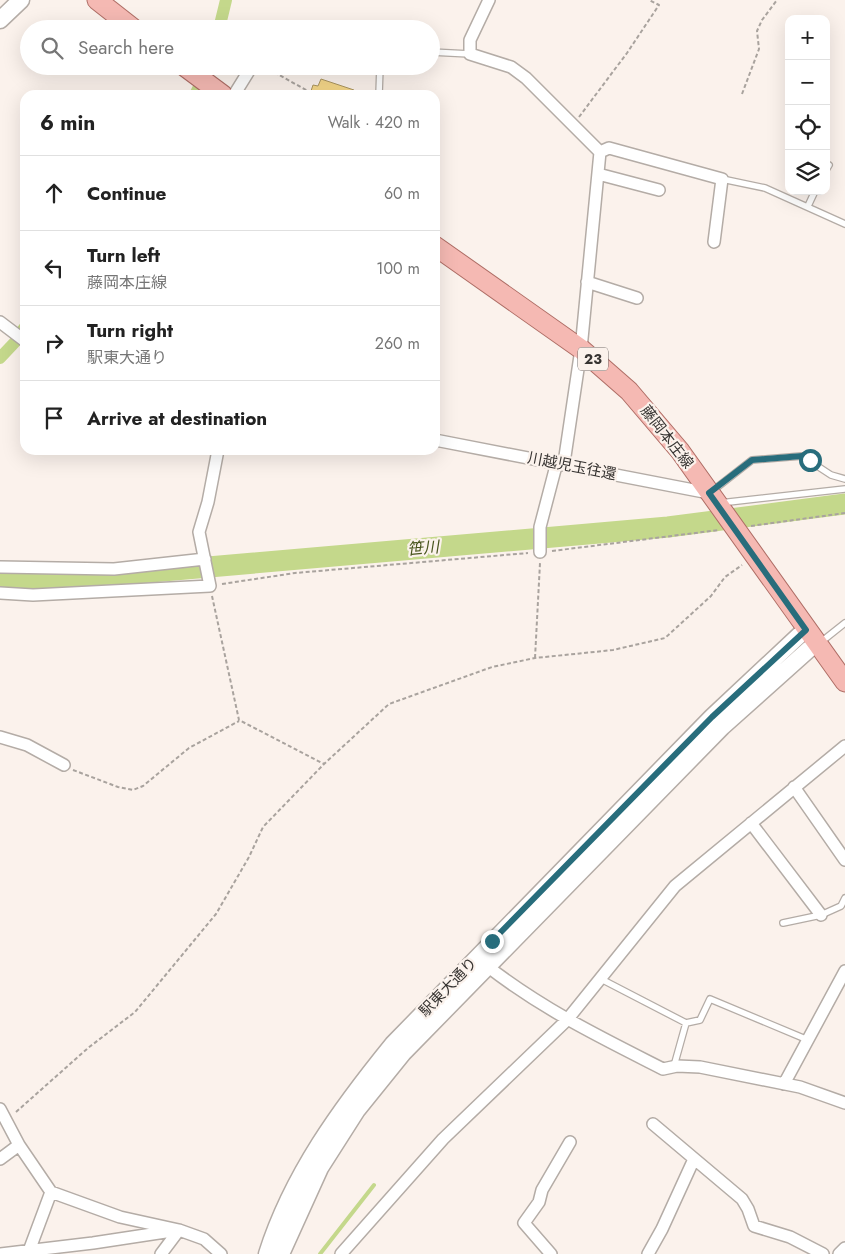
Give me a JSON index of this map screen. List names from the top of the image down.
{
  "streets": {
    "main road": ["23", "藤岡本庄線"],
    "street": ["川越児玉往還", "駅東大通り"]
  },
  "crossings": [
    ["藤岡本庄線", "川越児玉往還"],
    ["藤岡本庄線", "駅東大通り"]
  ],
  "water": ["笹川"],
  "page": {
    "map_buttons": ["+", "−"],
    "search": "Search here",
    "heading": ["6 min", "Walk · 420 m"],
    "list": [
      ["Continue", "60 m"],
      ["Turn left", "藤岡本庄線", "100 m"],
      ["Turn right", "駅東大通り", "260 m"],
      "Arrive at destination"
    ]
  }
}
